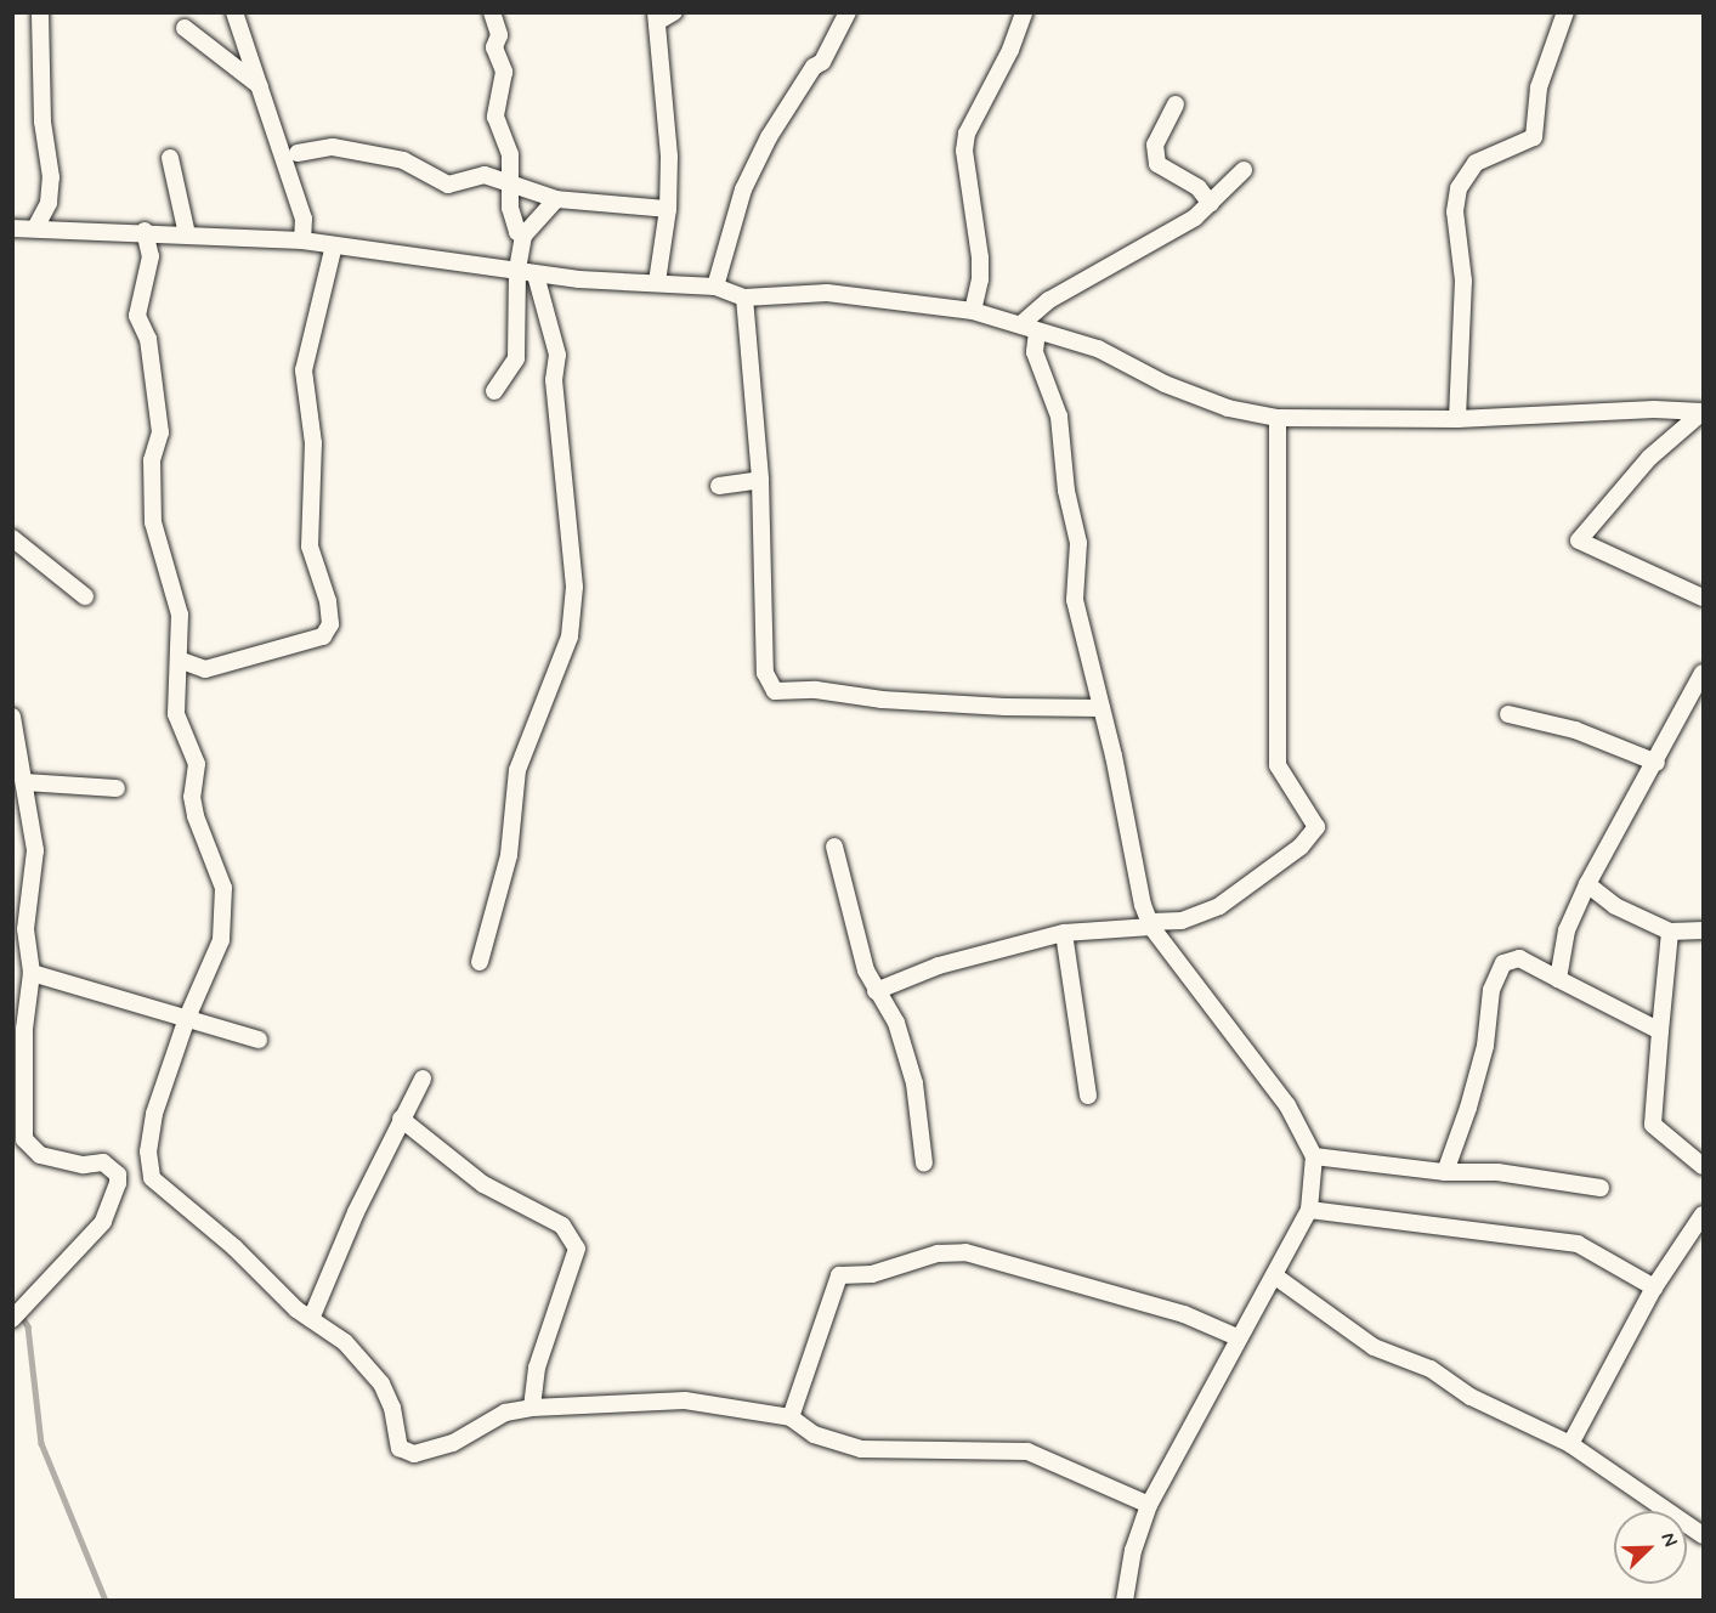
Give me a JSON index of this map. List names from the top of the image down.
{
  "north": "top right"
}
